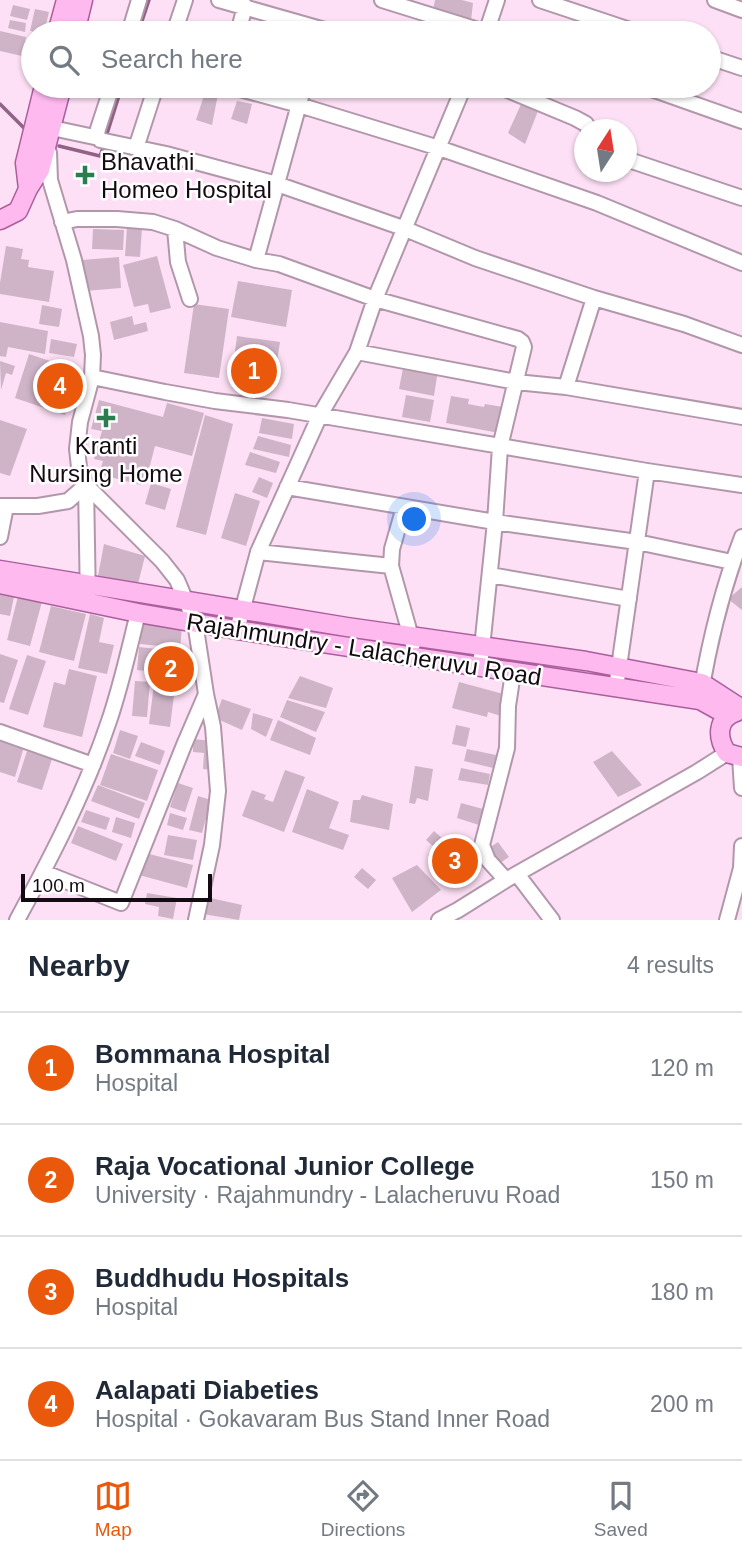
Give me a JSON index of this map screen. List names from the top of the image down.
{
  "streets": {
    "main road": ["Rajahmundry - Lalacheruvu Road"]
  },
  "places": {
    "health": ["Bhavathi Homeo Hospital", "Kranti Nursing Home"]
  },
  "scale_bar": "100 m",
  "north": "top",
  "page": {
    "search": "Search here",
    "pins": [
      "1",
      "4",
      "2",
      "3"
    ],
    "scale": "100 m",
    "heading": ["Nearby", "4 results"],
    "list": [
      {
        "mark": "1",
        "name": "Bommana Hospital",
        "note": "Hospital",
        "value": "120 m"
      },
      {
        "mark": "2",
        "name": "Raja Vocational Junior College",
        "note": "University · Rajahmundry - Lalacheruvu Road",
        "value": "150 m"
      },
      {
        "mark": "3",
        "name": "Buddhudu Hospitals",
        "note": "Hospital",
        "value": "180 m"
      },
      {
        "mark": "4",
        "name": "Aalapati Diabeties",
        "note": "Hospital · Gokavaram Bus Stand Inner Road",
        "value": "200 m"
      }
    ],
    "nav": ["Map", "Directions", "Saved"]
  }
}
